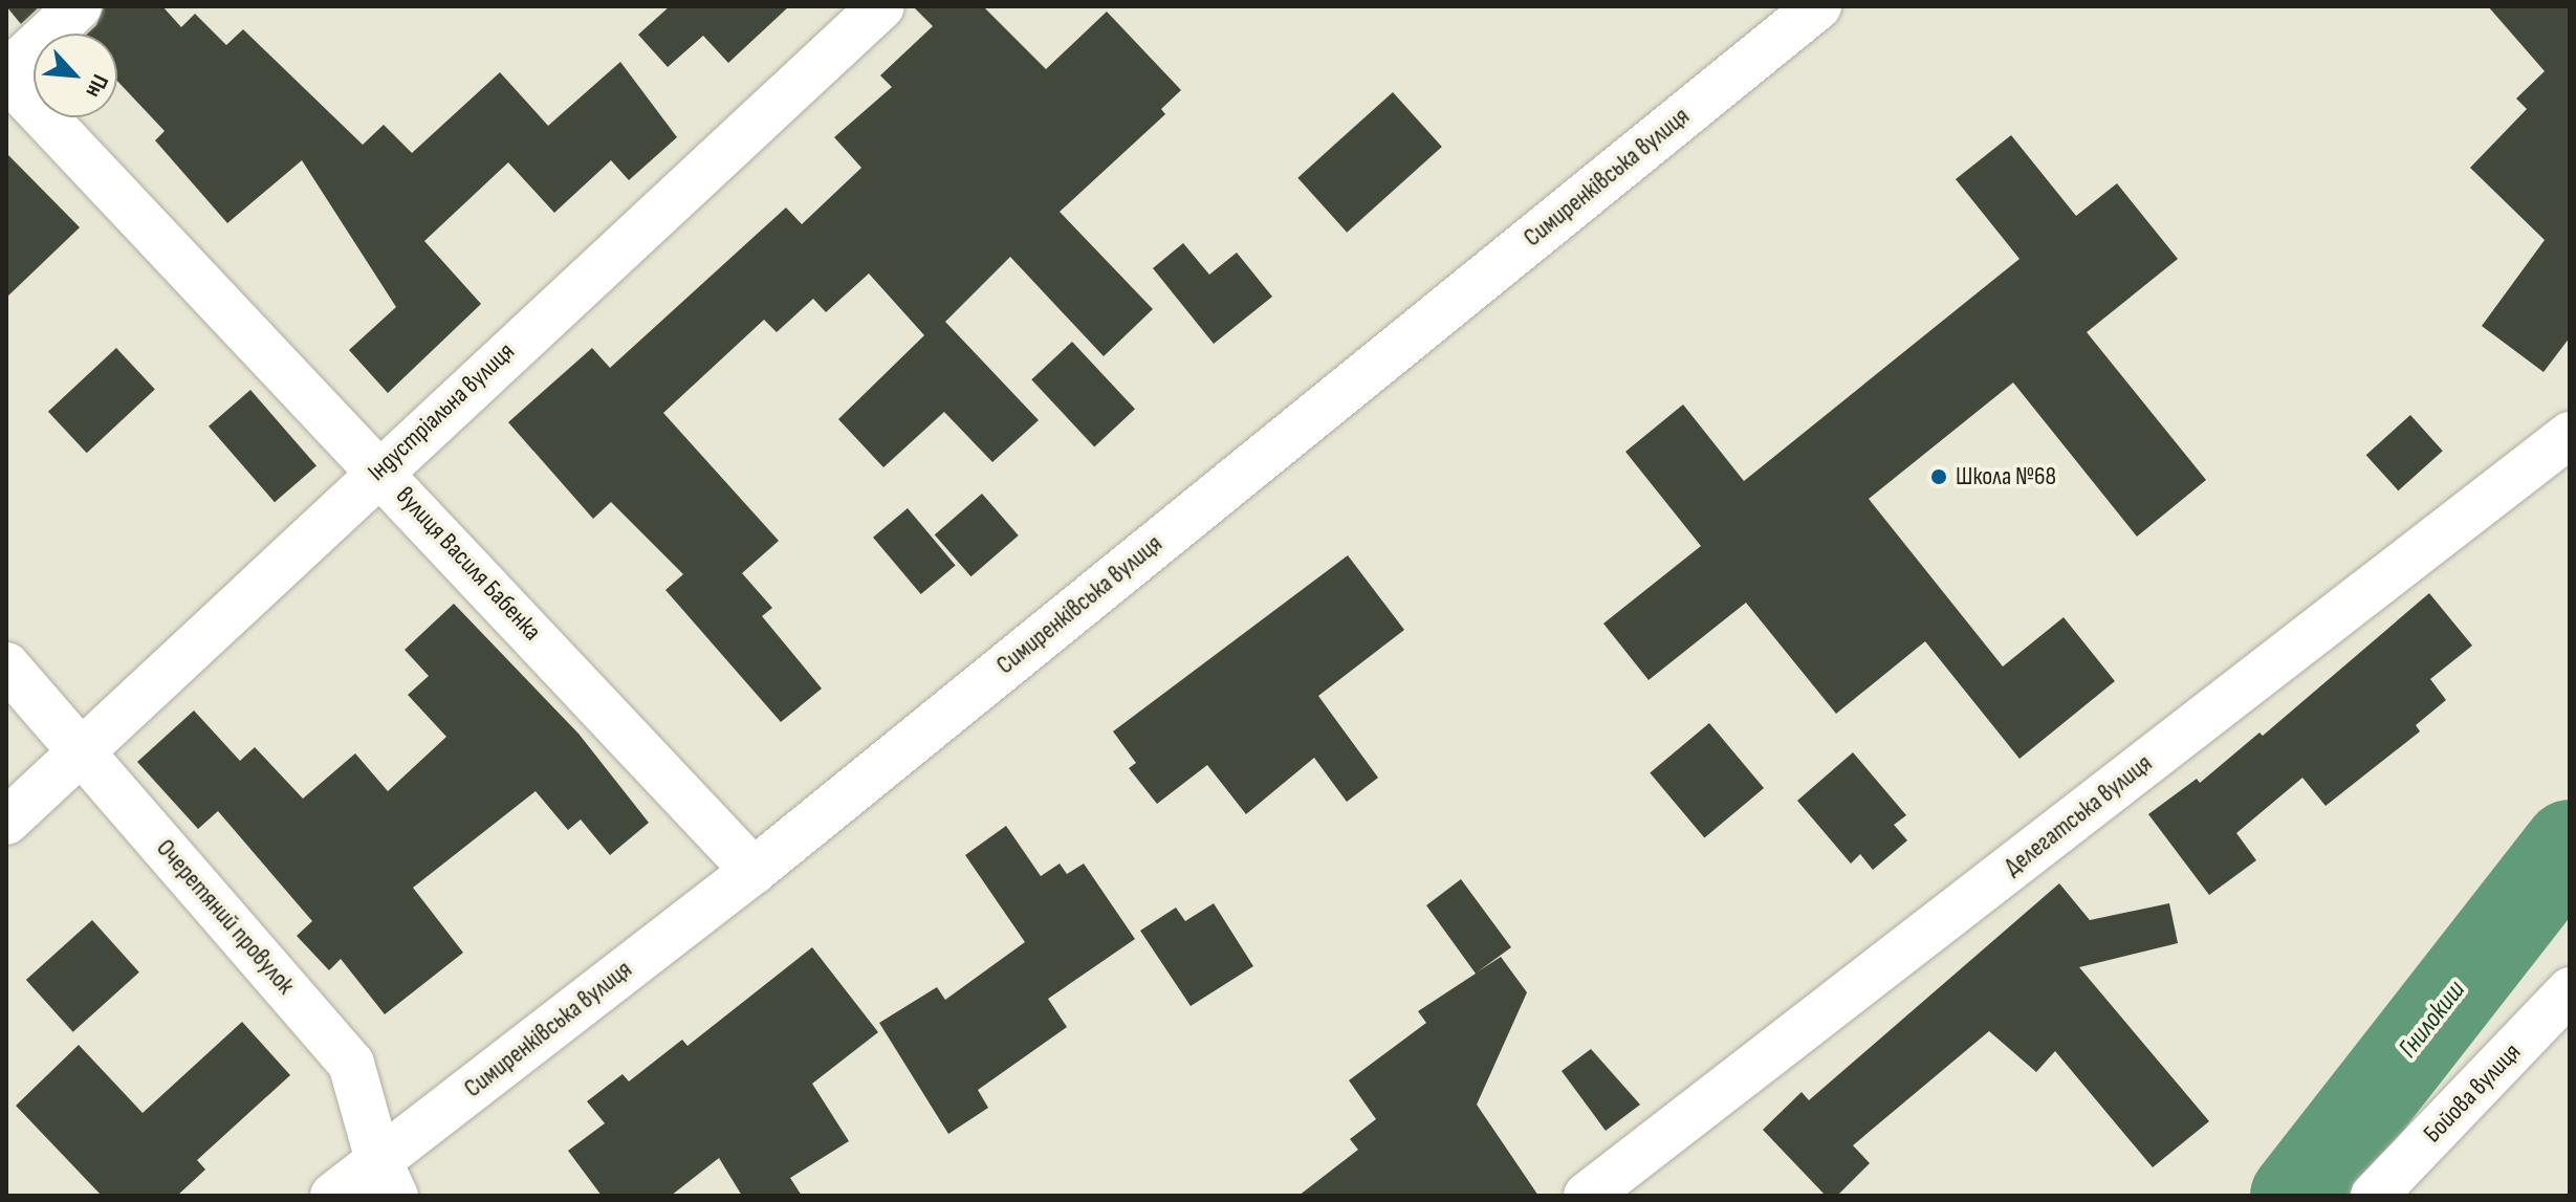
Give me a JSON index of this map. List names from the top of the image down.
{
  "streets": {
    "street": [
      "Симиренківська вулиця",
      "Індустріальна вулиця",
      "вулиця Василя Бабенка",
      "Делегатська вулиця",
      "Очеретяний провулок",
      "Бойова вулиця"
    ]
  },
  "crossings": [
    ["Симиренківська вулиця", "вулиця Василя Бабенка"],
    ["Симиренківська вулиця", "Очеретяний провулок"],
    ["Індустріальна вулиця", "вулиця Василя Бабенка"],
    ["Індустріальна вулиця", "Очеретяний провулок"]
  ],
  "water": ["Гнилокиш"],
  "places": ["Школа №68"],
  "north": "bottom right"
}
